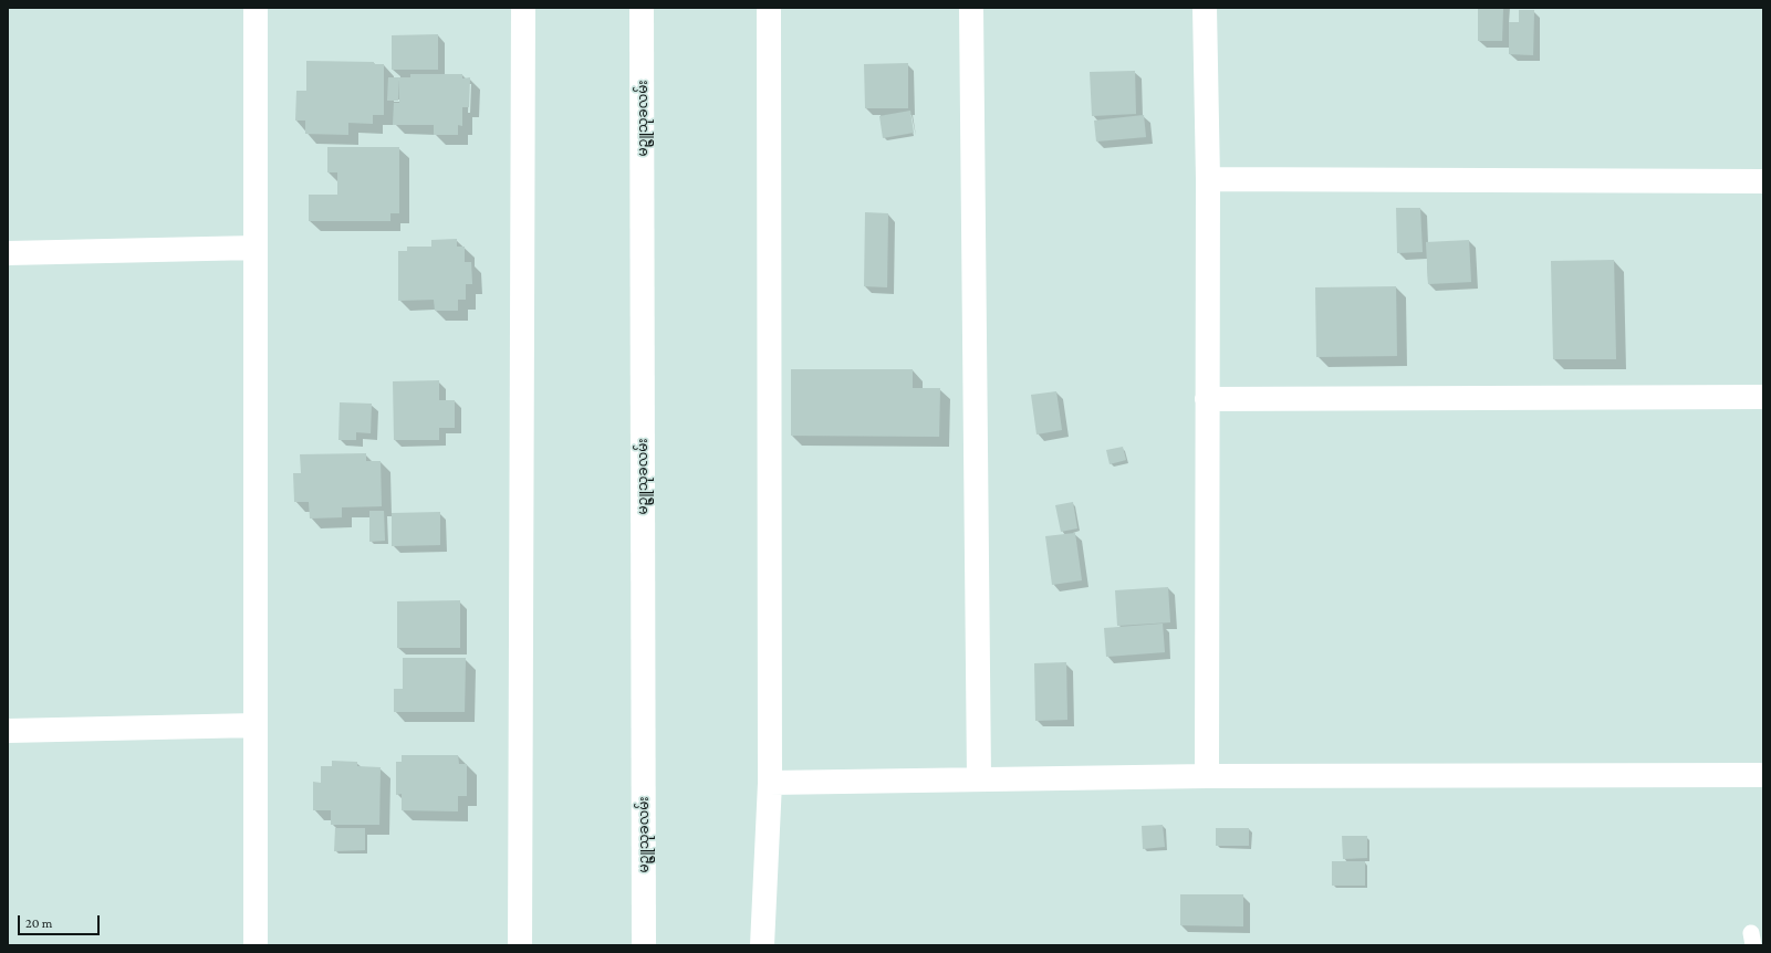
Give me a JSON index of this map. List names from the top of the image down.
{
  "streets": {
    "street": ["မဥ္ဇူသုခလမ်း"]
  },
  "scale_bar": "20 m"
}
